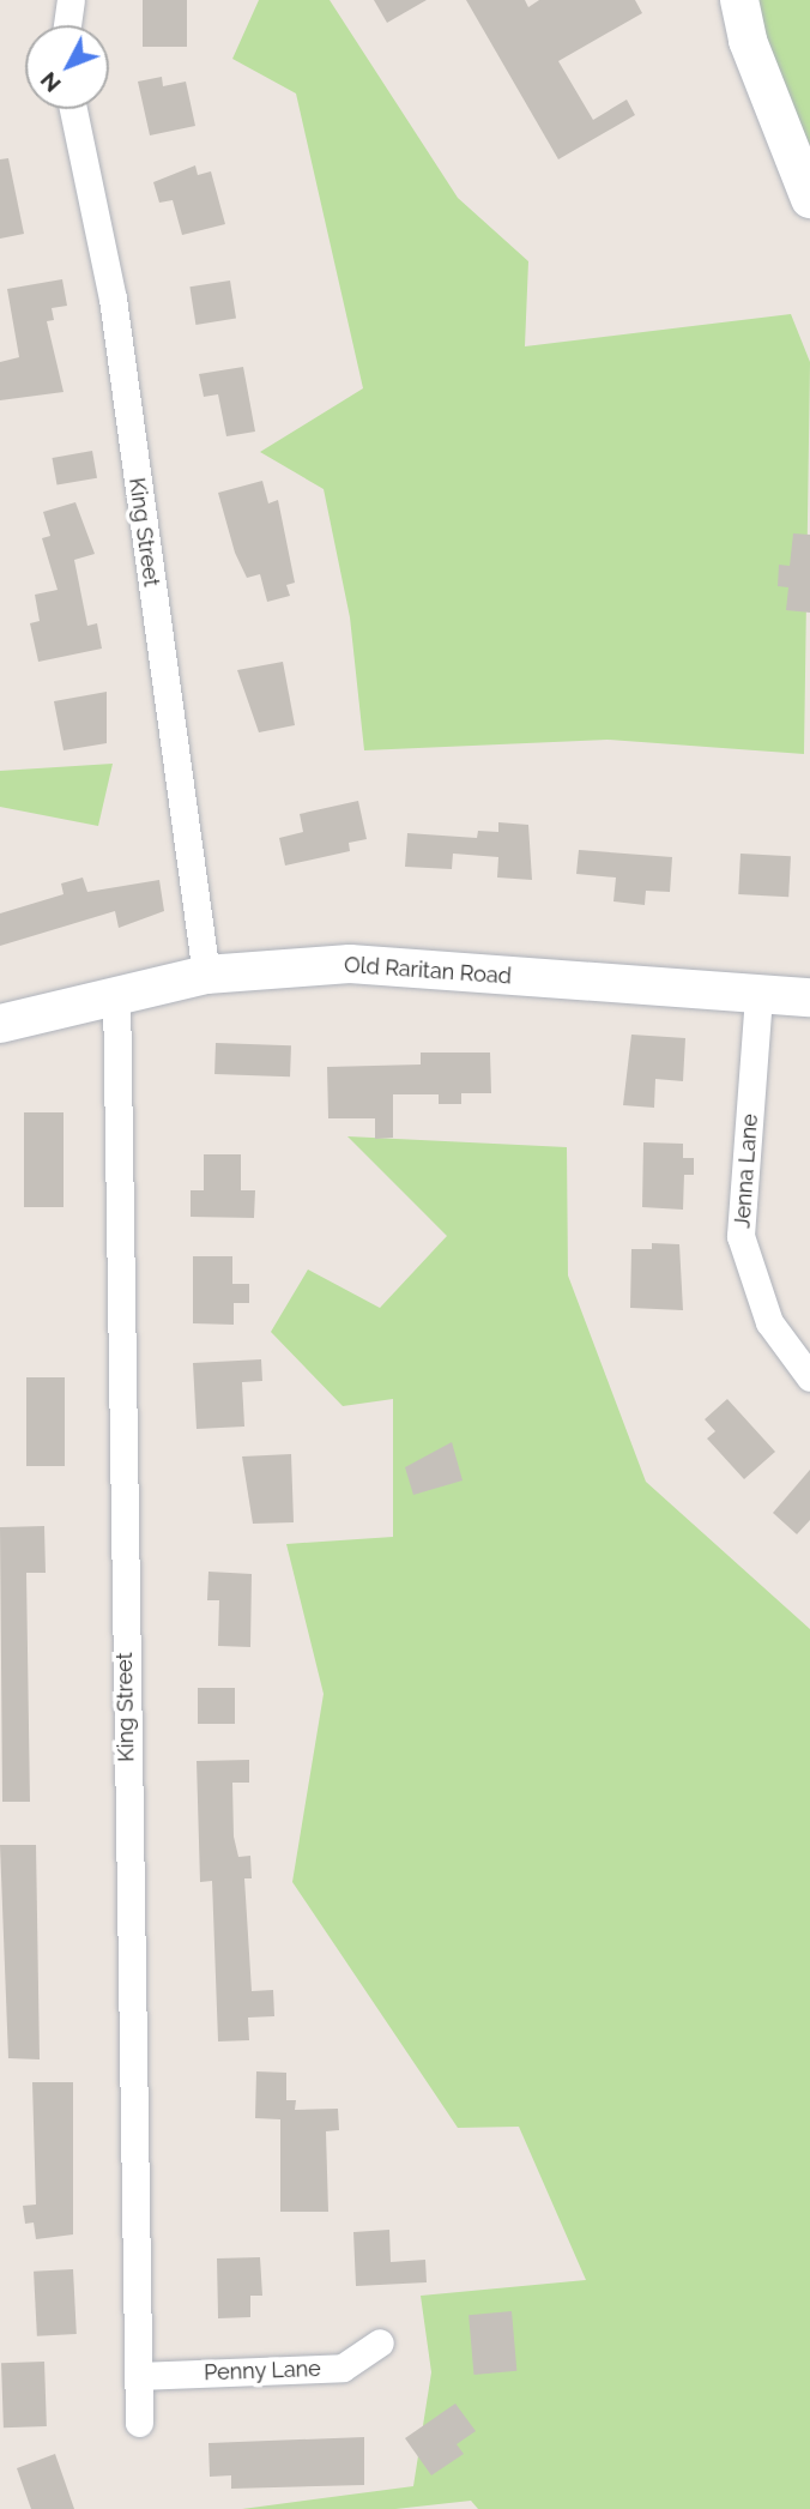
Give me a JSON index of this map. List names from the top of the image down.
{
  "streets": {
    "street": [
      "King Street",
      "Old Raritan Road",
      "Jenna Lane",
      "Penny Lane"
    ]
  },
  "crossings": [
    ["King Street", "Old Raritan Road"],
    ["King Street", "Penny Lane"],
    ["Old Raritan Road", "Jenna Lane"]
  ],
  "north": "bottom left"
}
